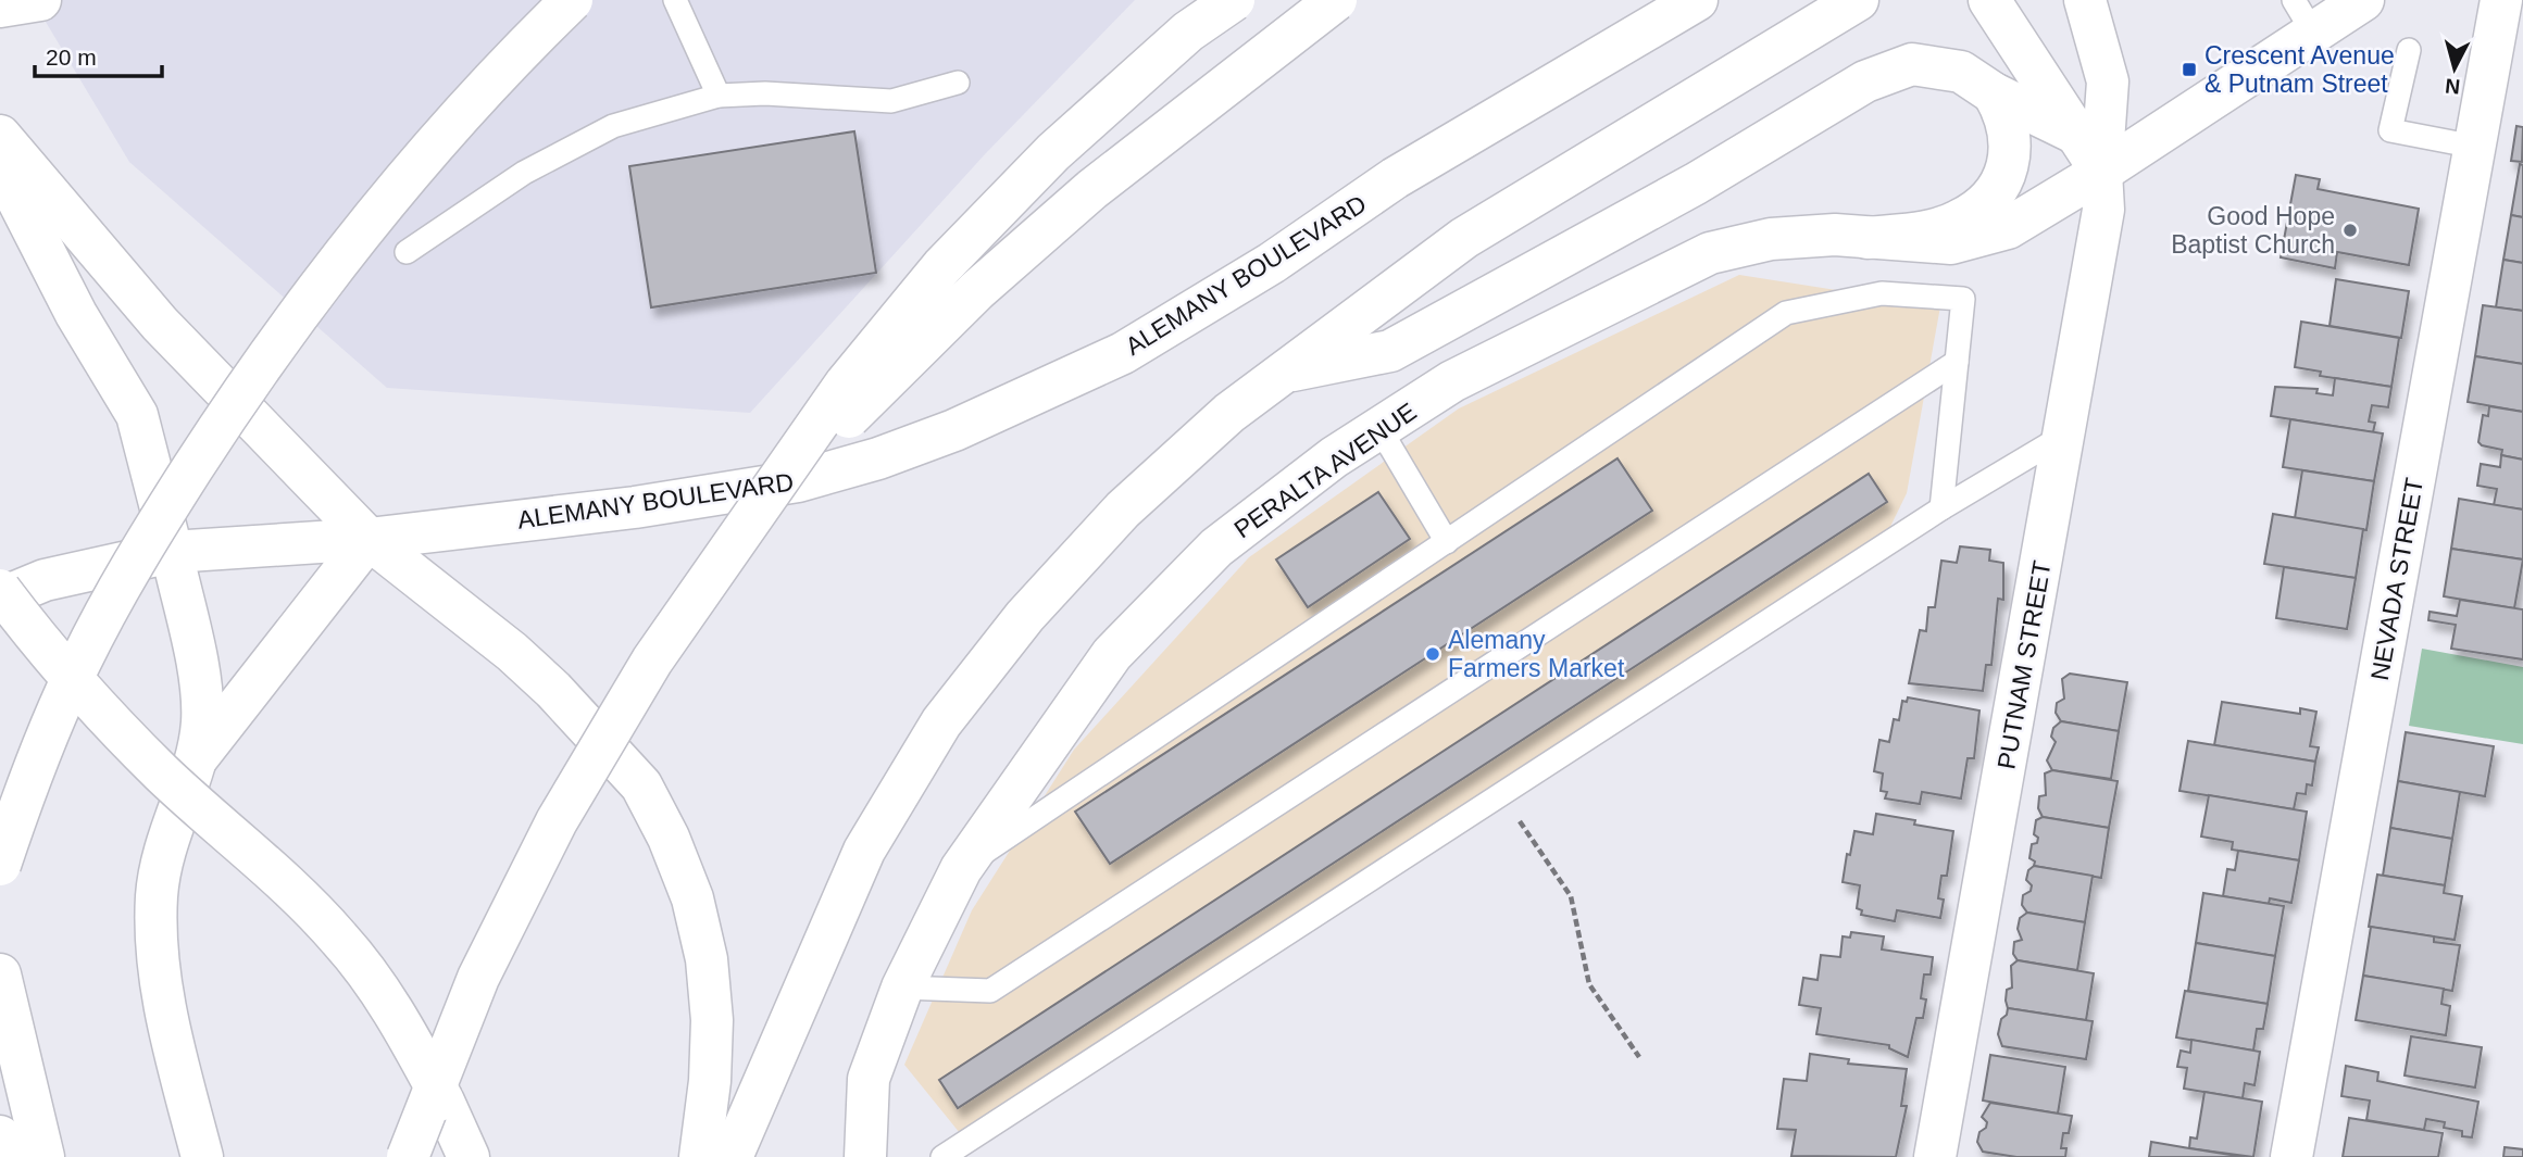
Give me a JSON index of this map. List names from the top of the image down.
{
  "streets": {
    "main road": [
      "ALEMANY BOULEVARD",
      "PERALTA AVENUE",
      "NEVADA STREET",
      "PUTNAM STREET"
    ]
  },
  "crossings": [
    ["PERALTA AVENUE", "PUTNAM STREET"]
  ],
  "places": {
    "transit": ["Crescent Avenue & Putnam Street"],
    "other": ["Good Hope Baptist Church", "Alemany Farmers Market"]
  },
  "scale_bar": "20 m",
  "north": "bottom"
}
